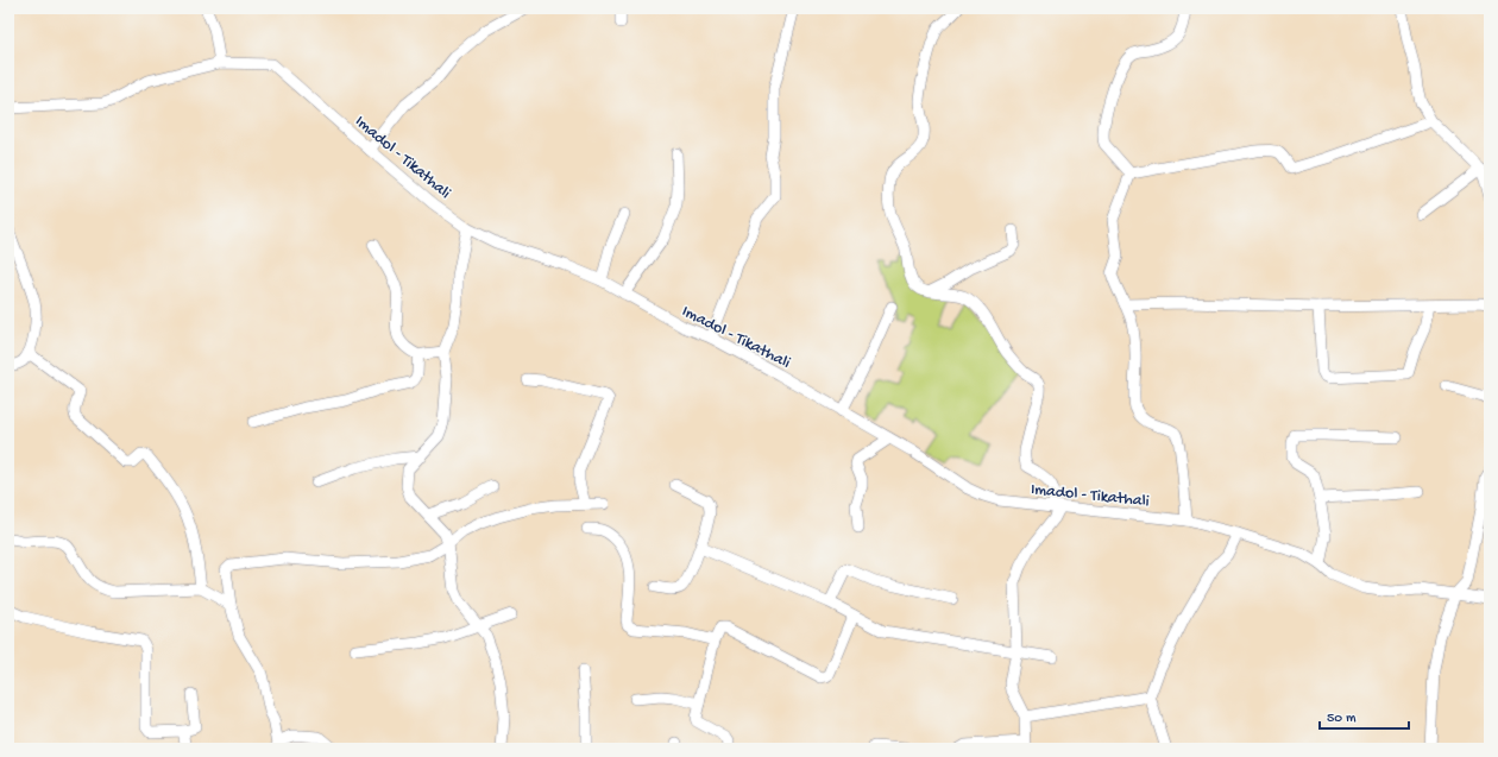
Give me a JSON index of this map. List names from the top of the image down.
{
  "streets": {
    "street": ["Imadol - Tikathali"]
  },
  "scale_bar": "50 m"
}
